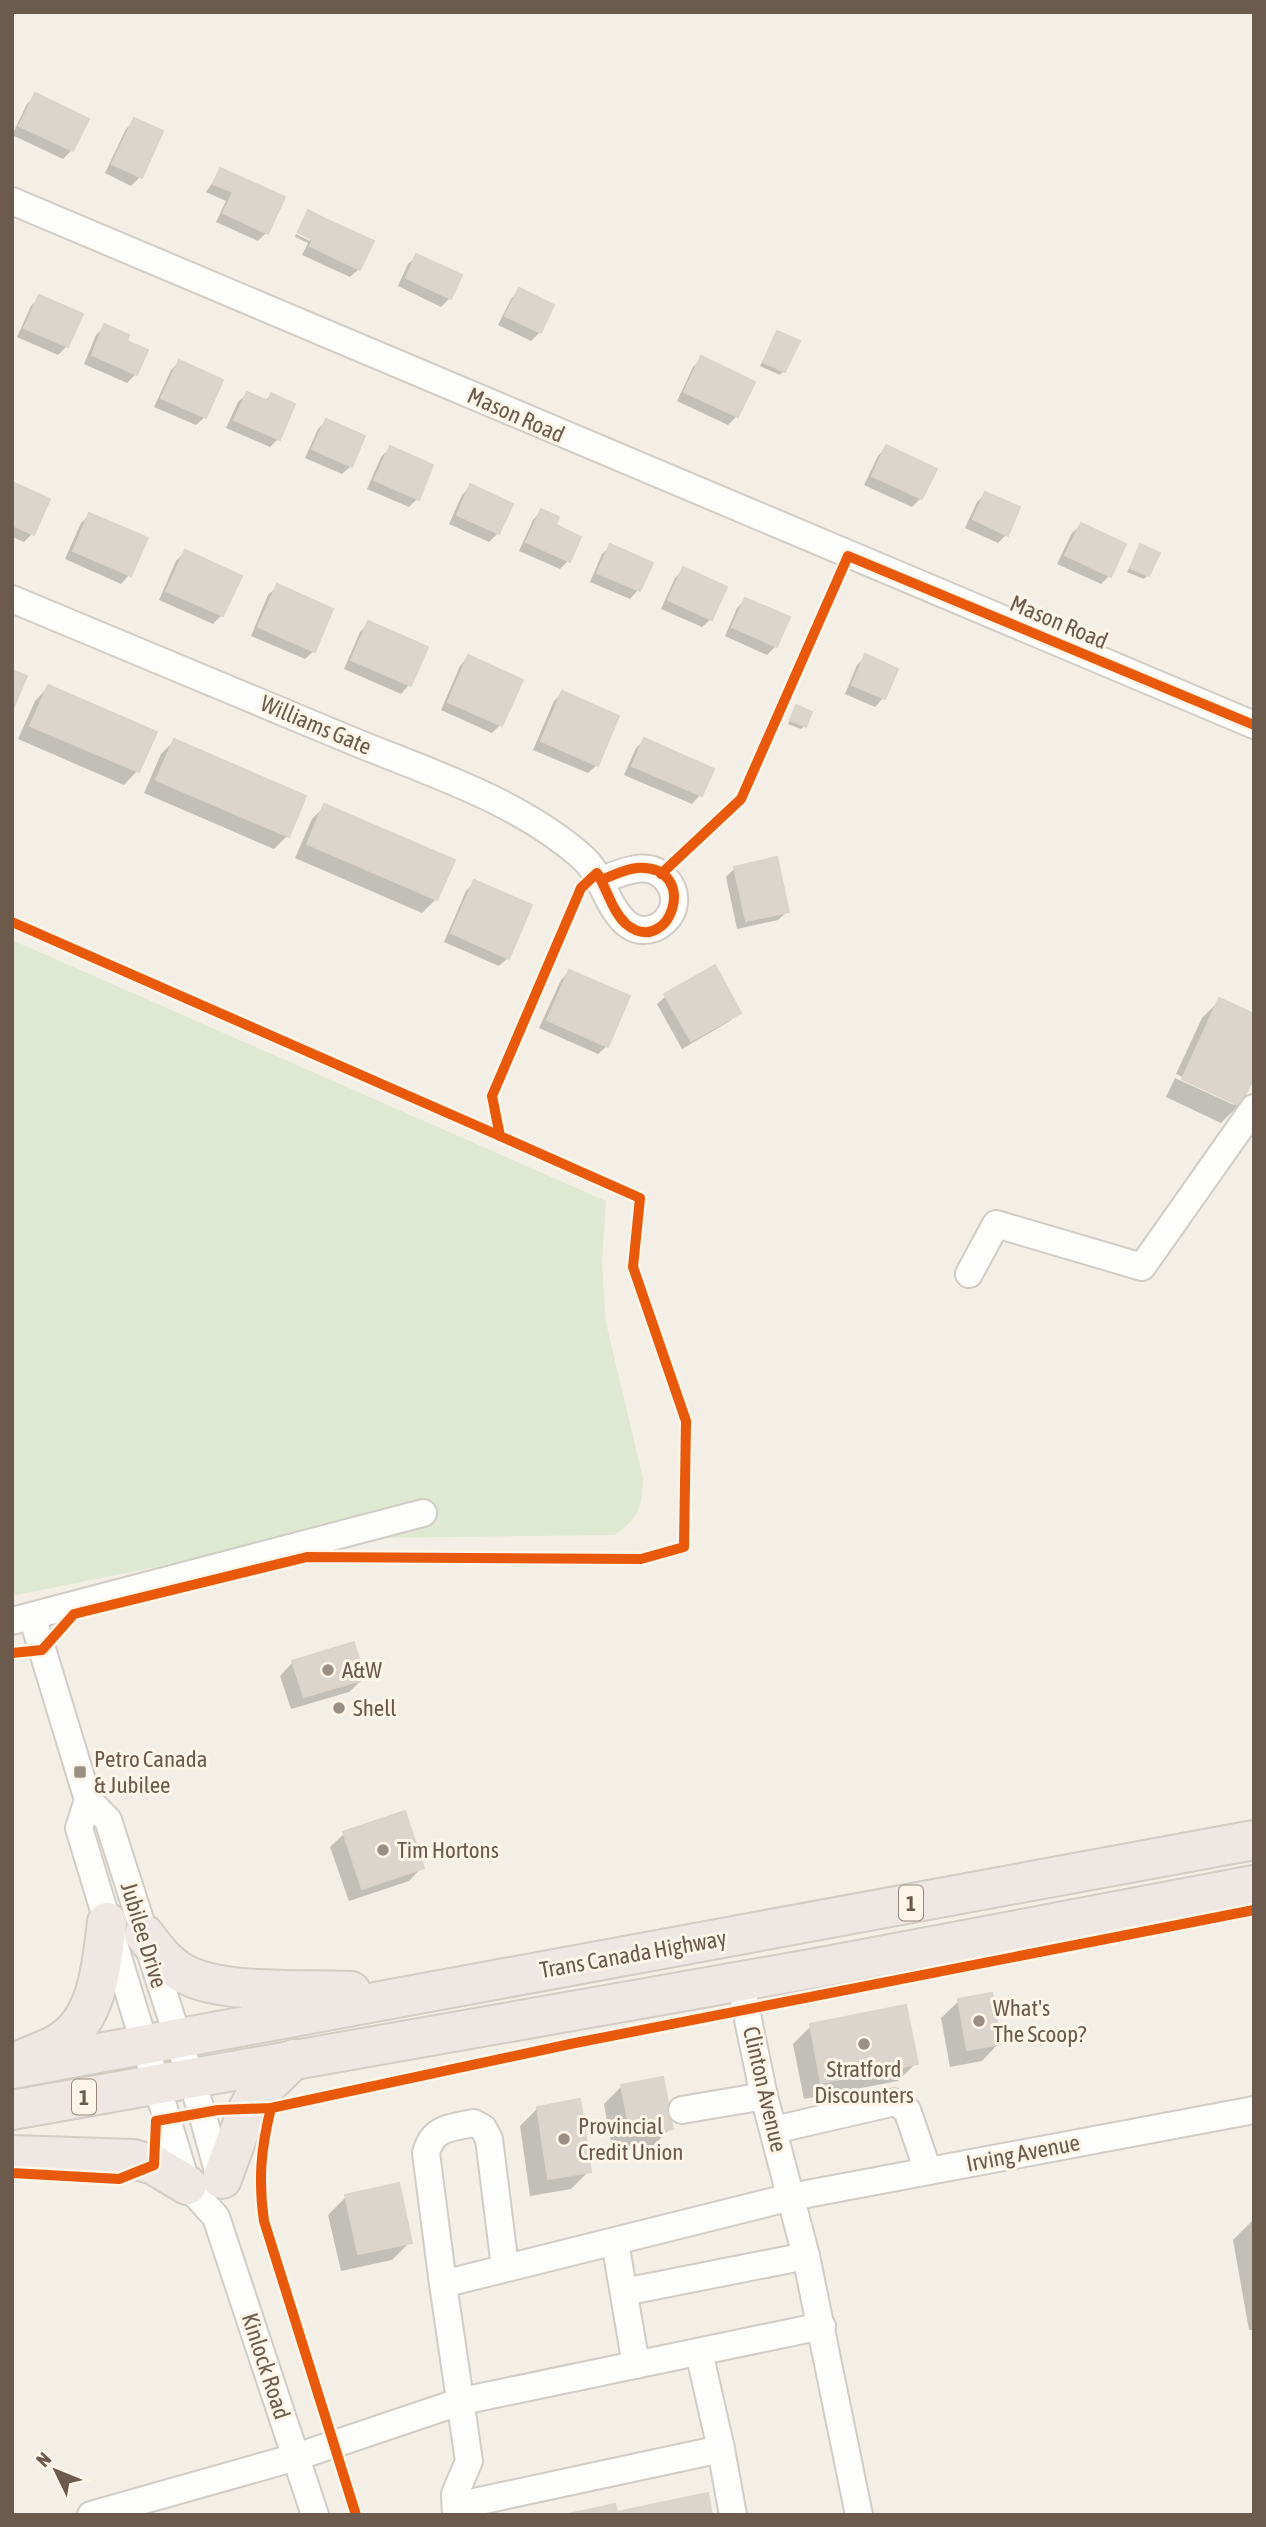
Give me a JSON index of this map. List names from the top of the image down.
{
  "streets": {
    "highway": ["1", "Trans Canada Highway"],
    "street": [
      "Mason Road",
      "Williams Gate",
      "Jubilee Drive",
      "Clinton Avenue",
      "Irving Avenue",
      "Kinlock Road"
    ]
  },
  "crossings": [
    ["Jubilee Drive", "Trans Canada Highway"],
    ["Jubilee Drive", "Kinlock Road"],
    ["Trans Canada Highway", "Clinton Avenue"],
    ["Trans Canada Highway", "Kinlock Road"],
    ["Clinton Avenue", "Irving Avenue"]
  ],
  "places": {
    "other": [
      "A&W",
      "Shell",
      "Tim Hortons",
      "What's The Scoop?",
      "Stratford Discounters",
      "Provincial Credit Union"
    ],
    "transit": ["Petro Canada & Jubilee"]
  },
  "north": "top left"
}
